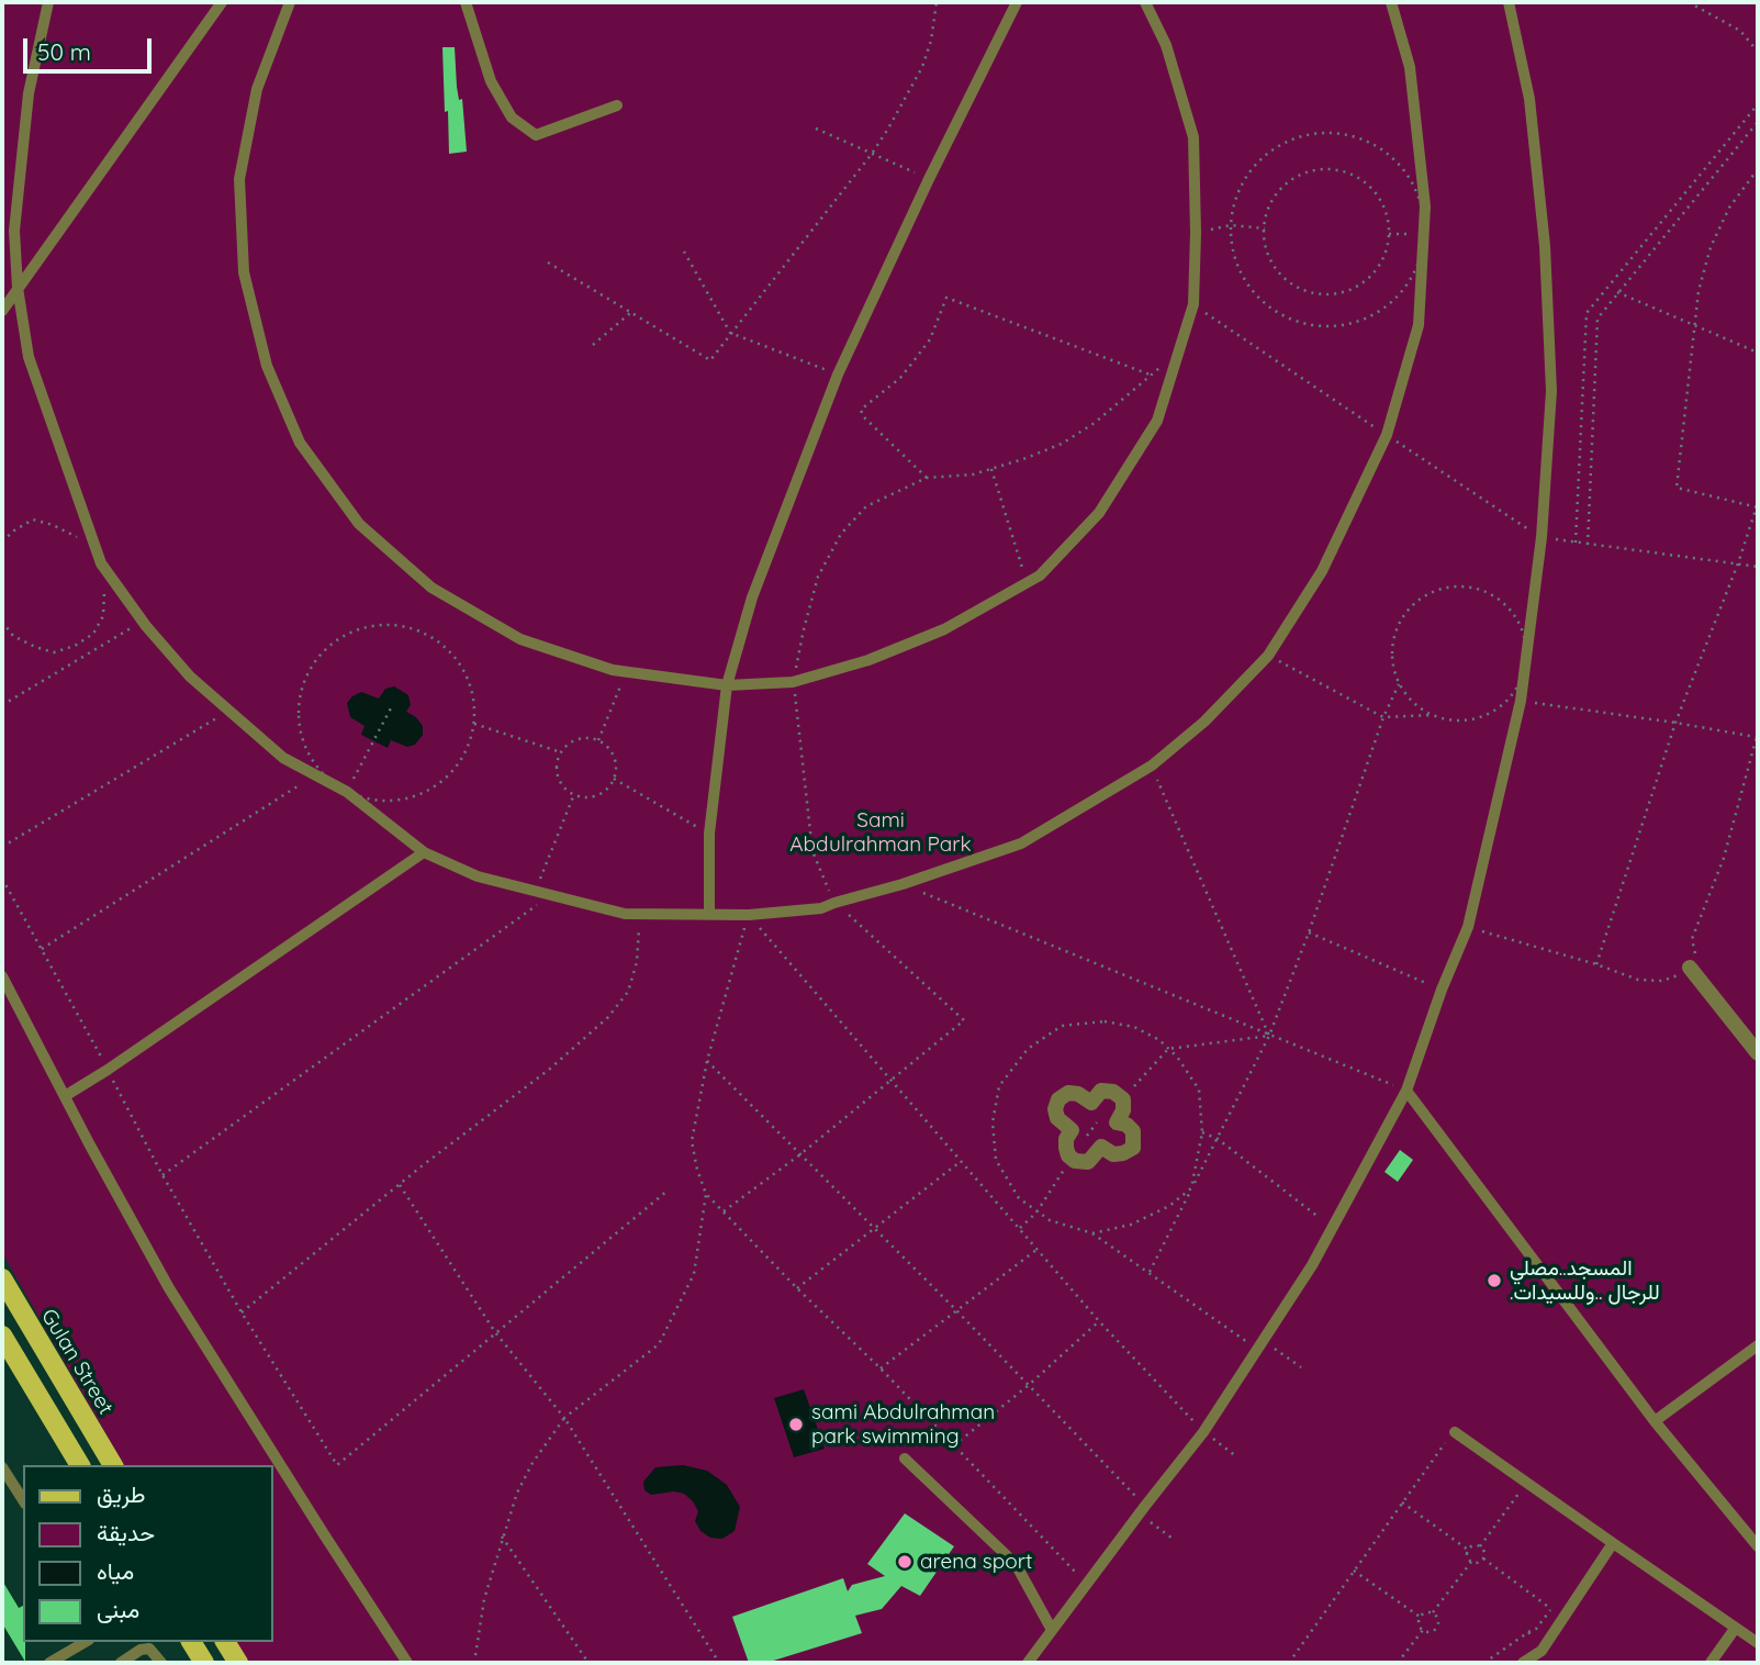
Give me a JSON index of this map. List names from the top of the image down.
{
  "streets": {
    "main road": ["Gulan Street"]
  },
  "parks": ["Sami Abdulrahman Park"],
  "places": ["المسجد..مصلي .للرجال ..وللسيدات", "sami Abdulrahman park swimming", "arena sport"],
  "legend": [
    "طريق",
    "حديقة",
    "مياه",
    "مبنى"
  ],
  "scale_bar": "50 m"
}
